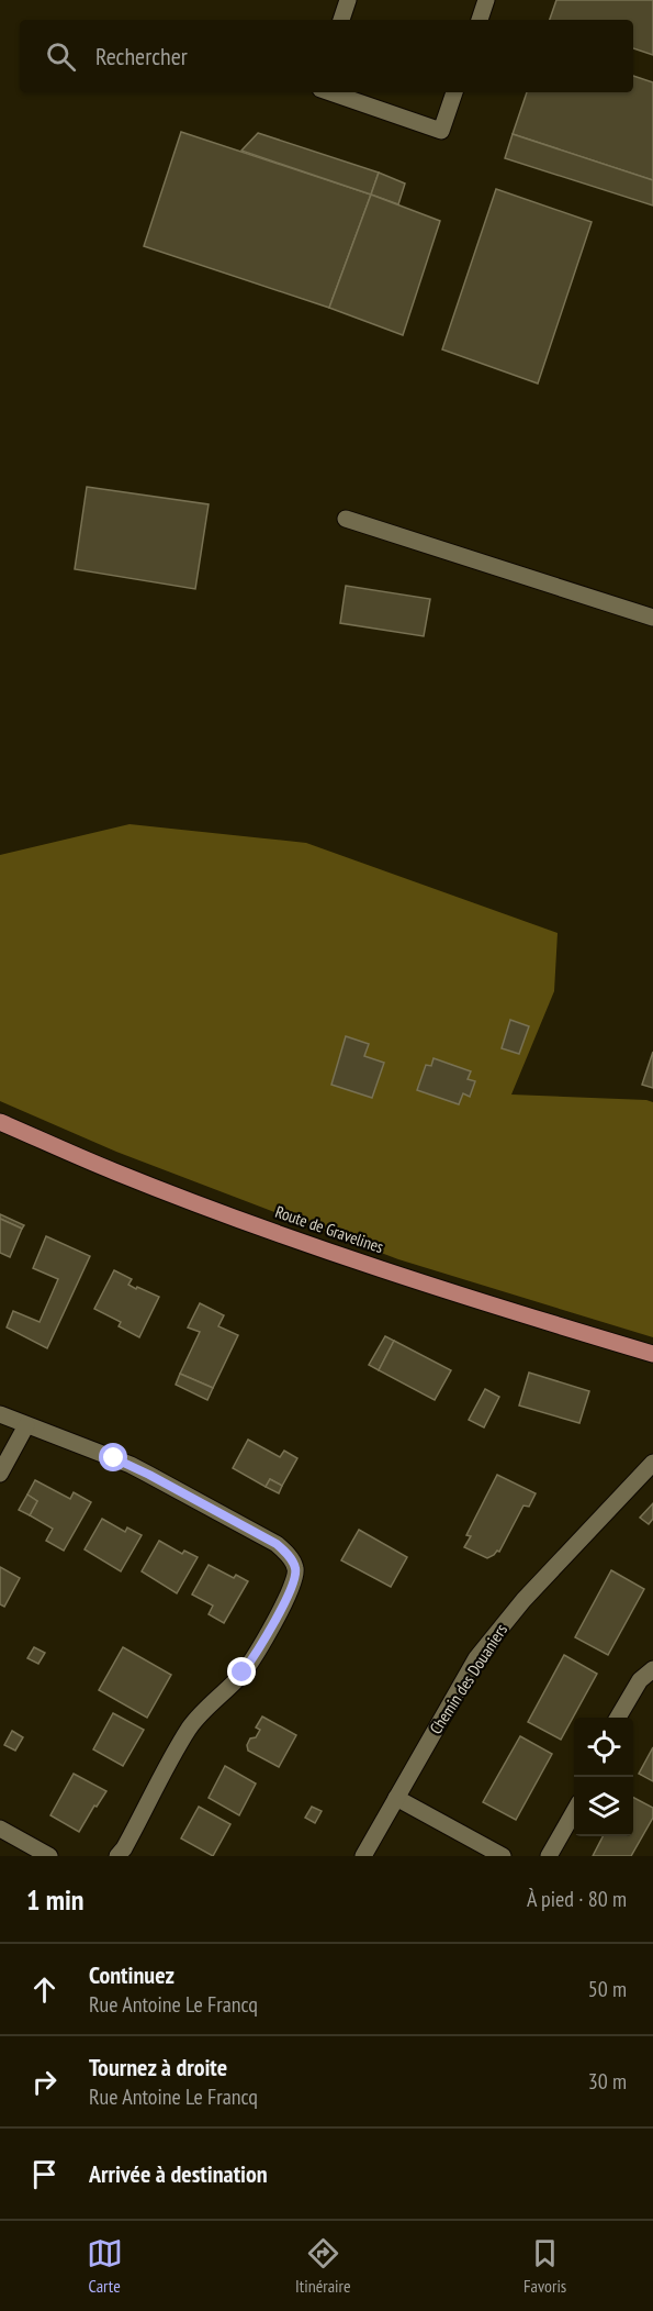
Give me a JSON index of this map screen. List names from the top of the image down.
{
  "streets": {
    "main road": ["Route de Gravelines"],
    "street": ["Chemin des Douaniers"]
  },
  "page": {
    "search": "Rechercher",
    "heading": ["1 min", "À pied · 80 m"],
    "list": [
      ["Continuez", "Rue Antoine Le Francq", "50 m"],
      ["Tournez à droite", "Rue Antoine Le Francq", "30 m"],
      "Arrivée à destination"
    ],
    "nav": ["Carte", "Itinéraire", "Favoris"]
  }
}
